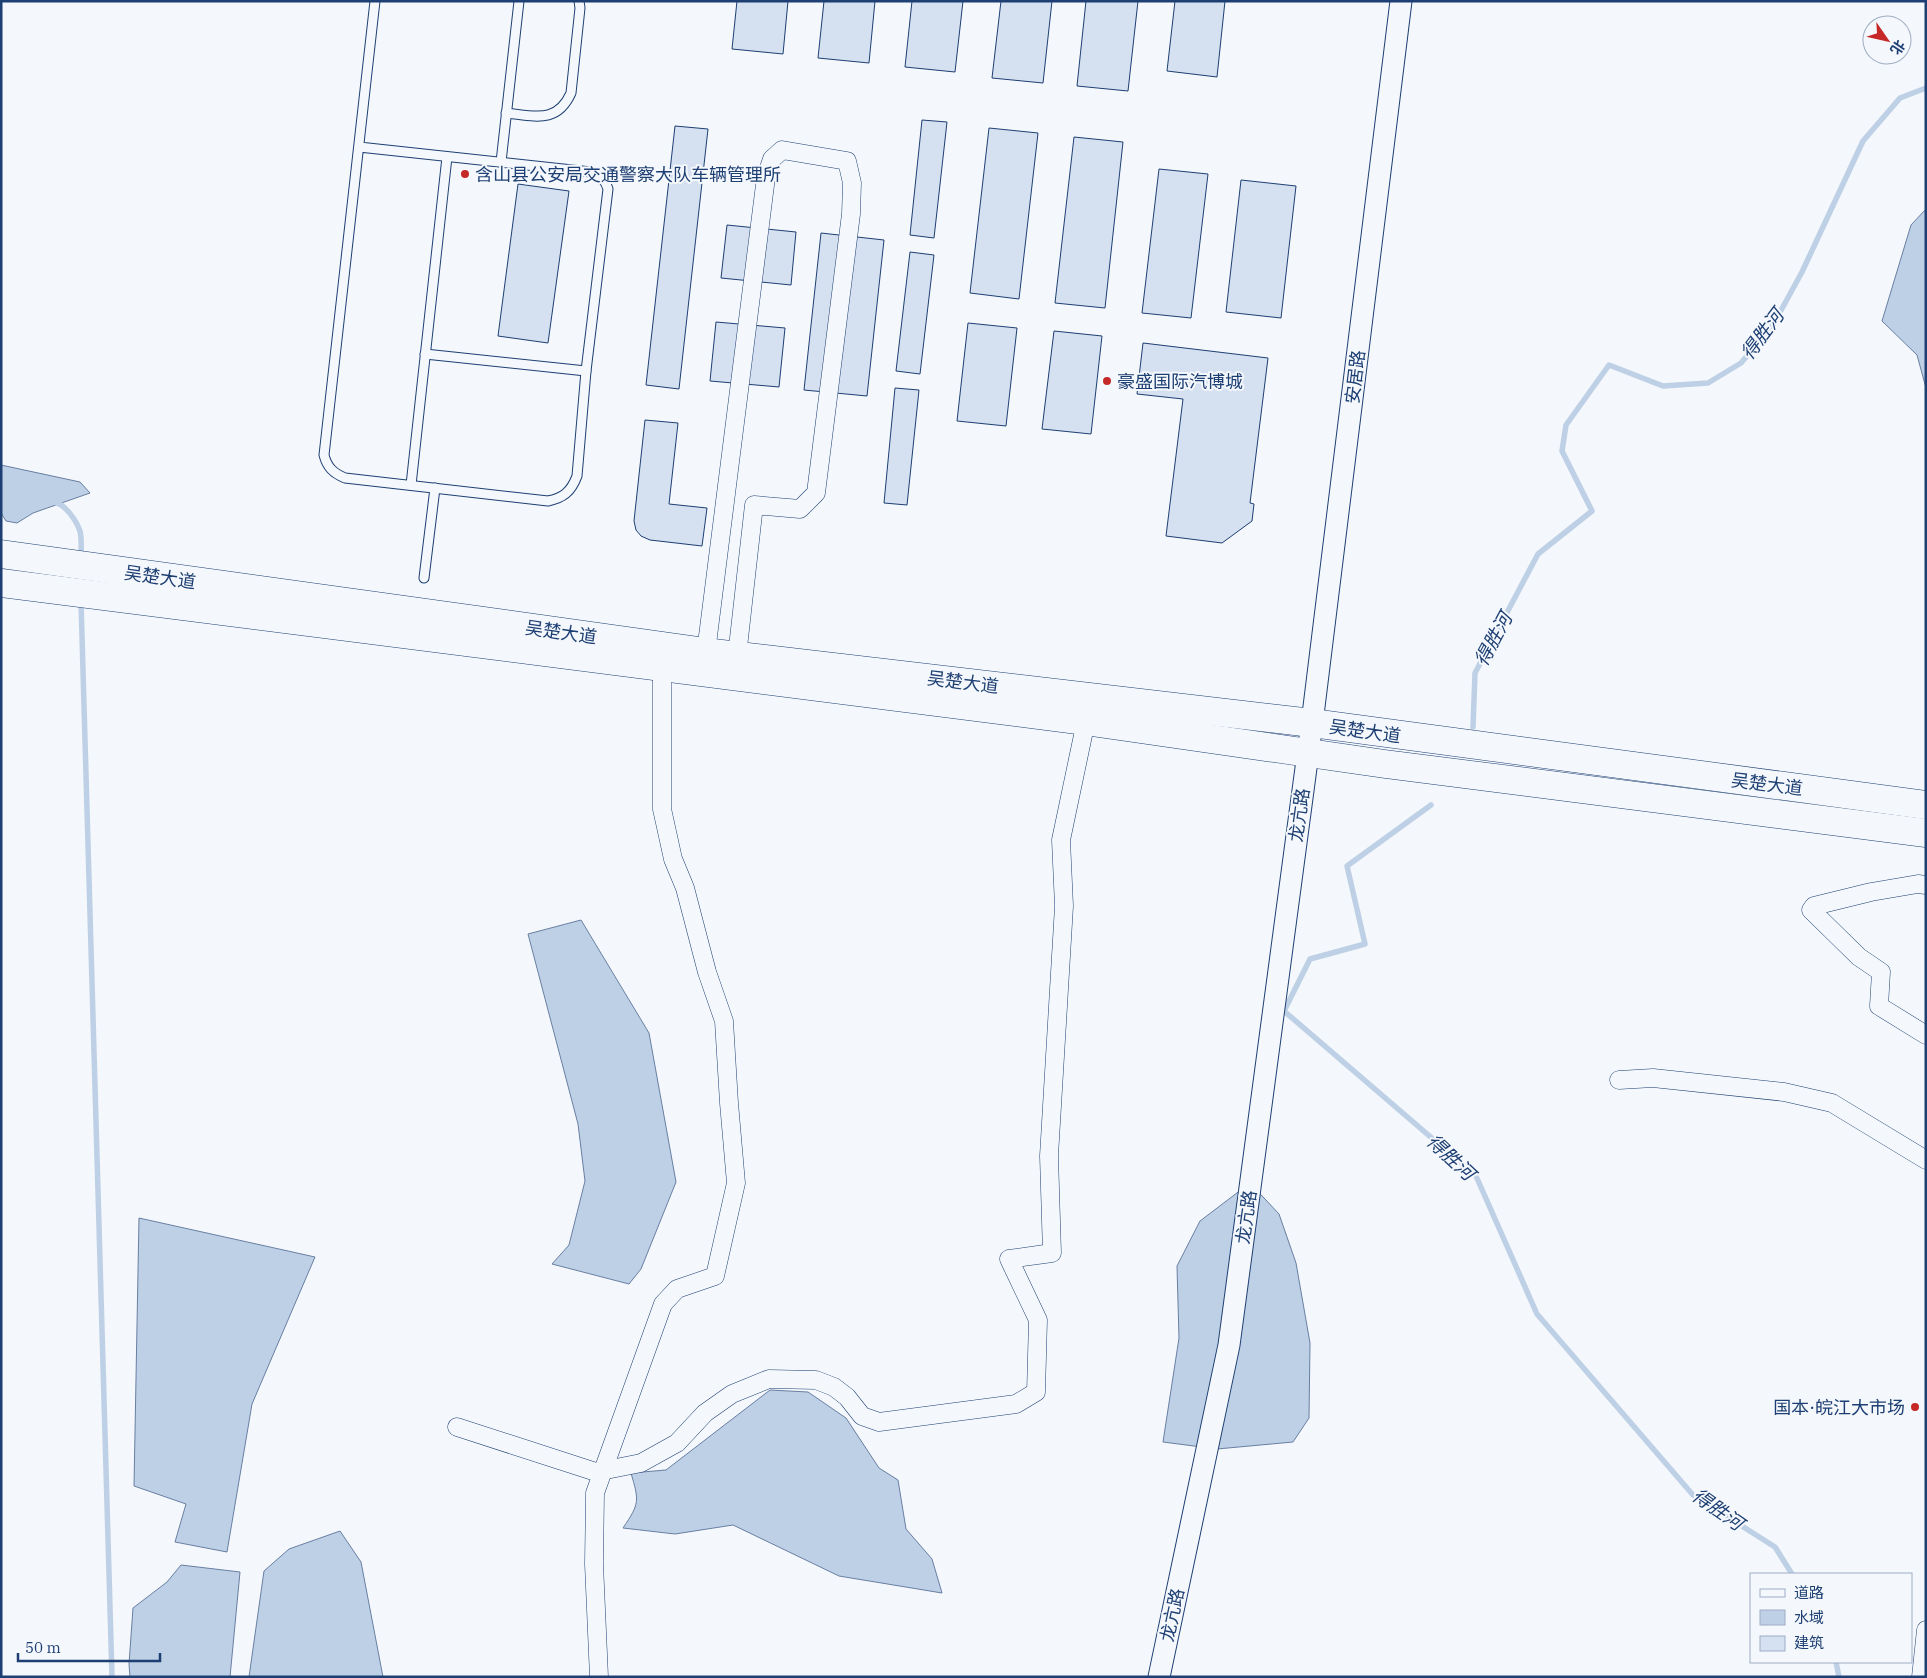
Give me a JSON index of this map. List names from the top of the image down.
{
  "streets": {
    "highway": ["吴楚大道"],
    "street": ["安居路", "龙亢路"]
  },
  "crossings": [
    ["安居路", "吴楚大道"],
    ["安居路", "龙亢路"],
    ["吴楚大道", "龙亢路"]
  ],
  "water": ["得胜河"],
  "places": ["含山县公安局交通警察大队车辆管理所", "豪盛国际汽博城", "国本·皖江大市场"],
  "legend": ["道路", "水域", "建筑"],
  "scale_bar": "50 m",
  "north": "bottom right"
}
